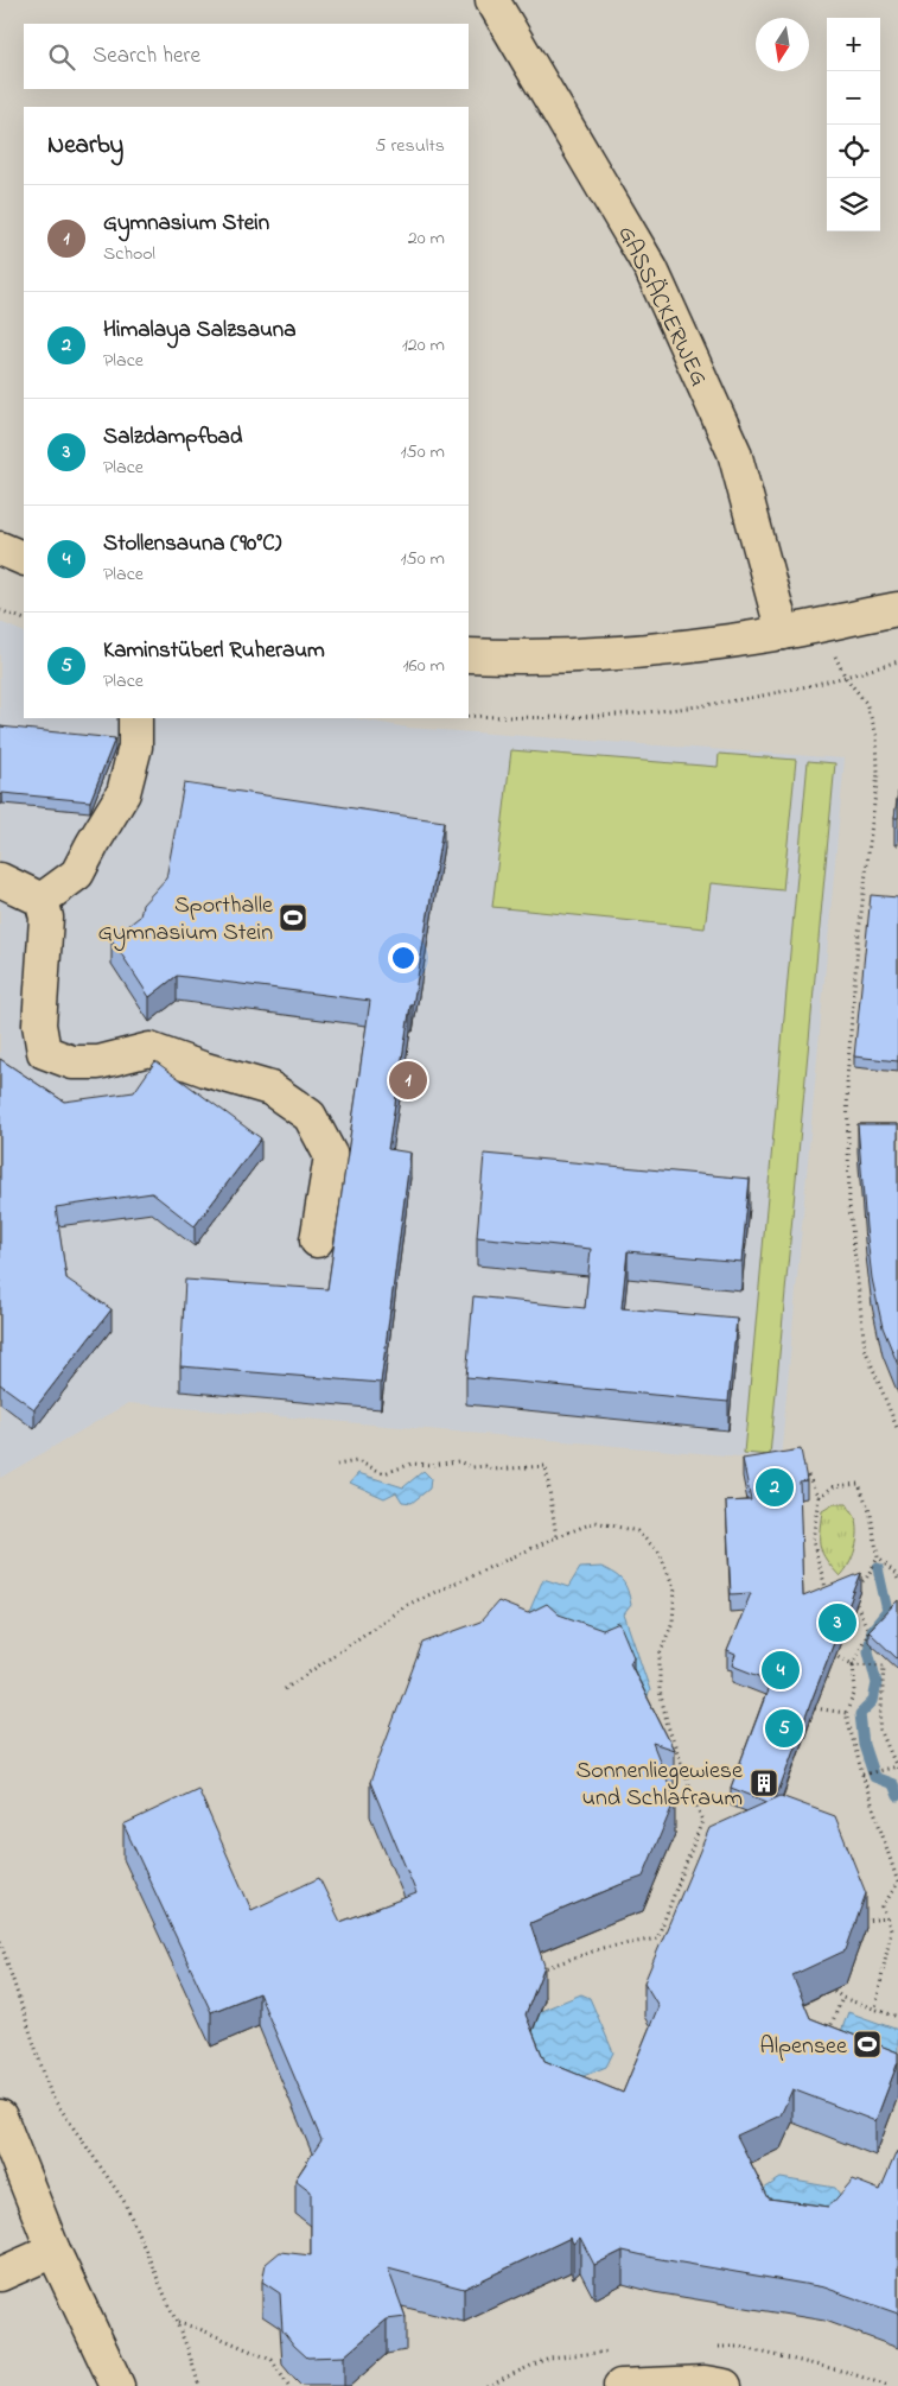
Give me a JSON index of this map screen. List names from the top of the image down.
{
  "streets": {
    "street": ["GASSÄCKERWEG"]
  },
  "places": {
    "sports": ["Sporthalle Gymnasium Stein", "Alpensee"],
    "building": ["Sonnenliegewiese und Schlafraum"]
  },
  "north": "bottom",
  "page": {
    "map_buttons": ["+", "−"],
    "search": "Search here",
    "heading": ["Nearby", "5 results"],
    "list": [
      {
        "mark": "1",
        "name": "Gymnasium Stein",
        "note": "School",
        "value": "20 m"
      },
      {
        "mark": "2",
        "name": "Himalaya Salzsauna",
        "note": "Place",
        "value": "120 m"
      },
      {
        "mark": "3",
        "name": "Salzdampfbad",
        "note": "Place",
        "value": "150 m"
      },
      {
        "mark": "4",
        "name": "Stollensauna (90°C)",
        "note": "Place",
        "value": "150 m"
      },
      {
        "mark": "5",
        "name": "Kaminstüberl Ruheraum",
        "note": "Place",
        "value": "160 m"
      }
    ],
    "pins": [
      "1",
      "2",
      "3",
      "4",
      "5"
    ]
  }
}
